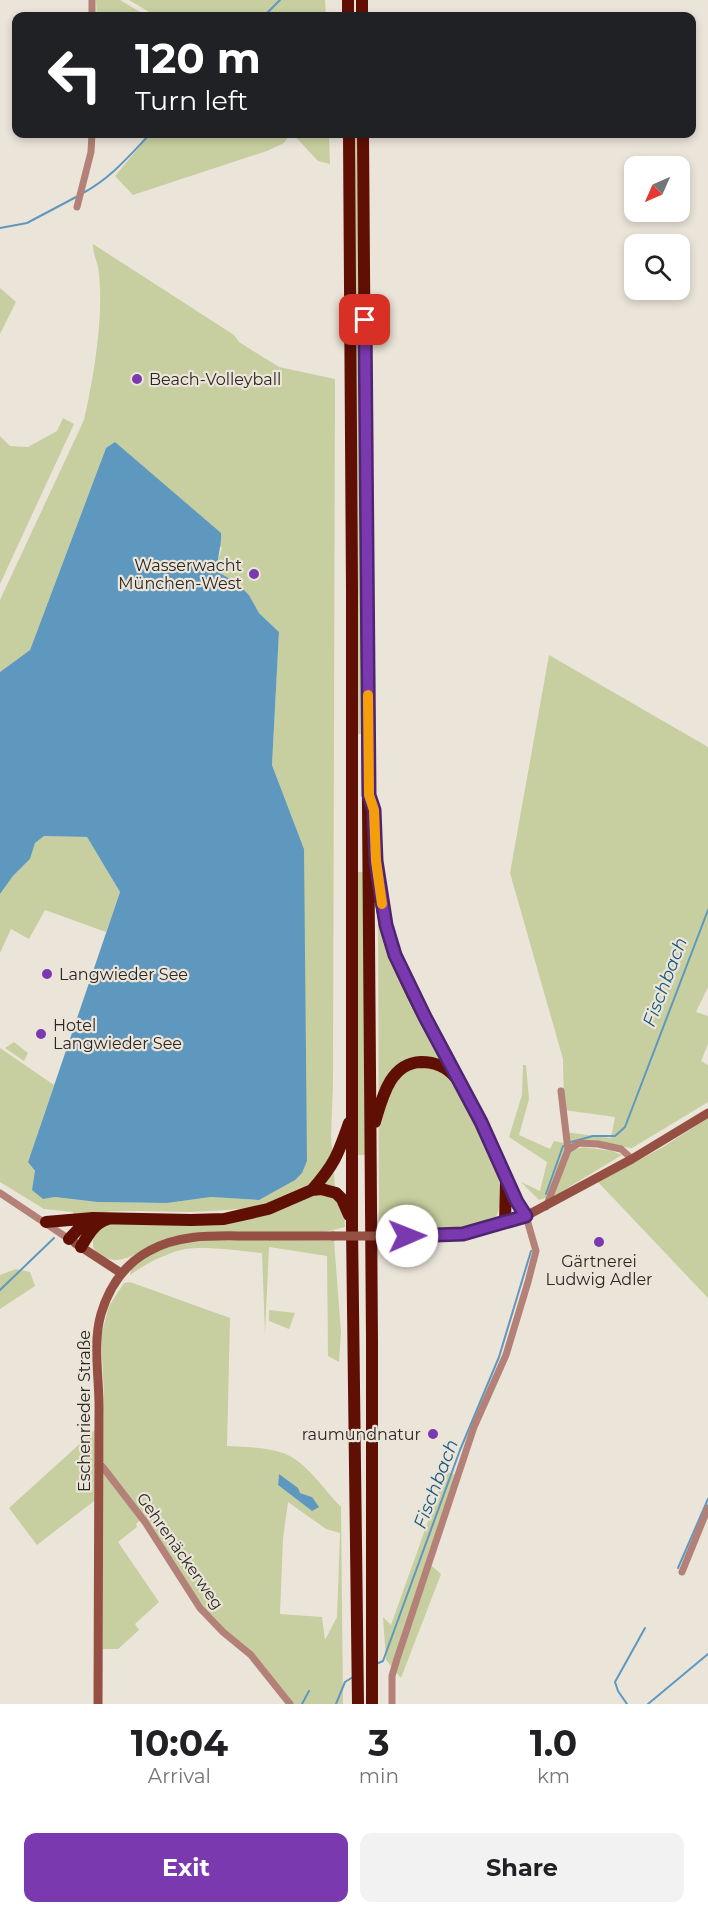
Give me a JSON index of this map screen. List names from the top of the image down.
{
  "streets": {
    "street": ["Eschenrieder Straße", "Gehrenäckerweg"]
  },
  "crossings": [
    ["Eschenrieder Straße", "Gehrenäckerweg"]
  ],
  "water": ["Fischbach"],
  "places": [
    "Beach-Volleyball",
    "Wasserwacht München-West",
    "Langwieder See",
    "Hotel Langwieder See",
    "Gärtnerei Ludwig Adler",
    "raumundnatur"
  ],
  "north": "bottom left",
  "page": {
    "turn": ["120 m", "Turn left"],
    "eta": [
      "10:04",
      "Arrival",
      "3",
      "min",
      "1.0",
      "km"
    ],
    "buttons": ["Exit", "Share"]
  }
}
